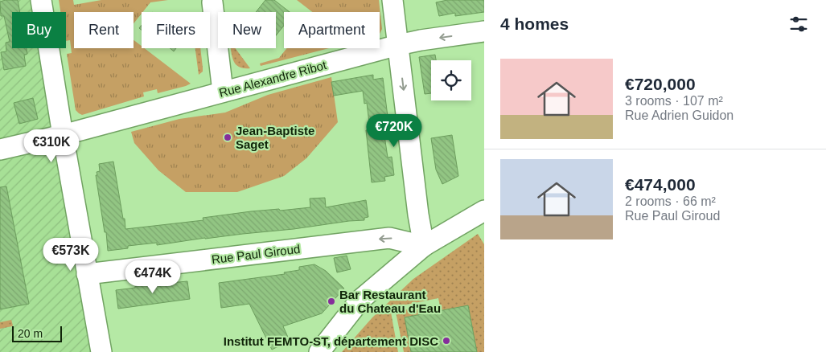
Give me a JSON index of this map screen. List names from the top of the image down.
{
  "streets": {
    "street": ["Rue Alexandre Ribot", "Rue Paul Giroud"]
  },
  "one_way": ["Rue Paul Giroud"],
  "places": ["Jean-Baptiste Saget", "Bar Restaurant du Chateau d'Eau", "Institut FEMTO-ST, département DISC"],
  "scale_bar": "20 m",
  "page": {
    "heading": "4 homes",
    "chip": [
      "Buy",
      "Rent",
      "Filters",
      "New",
      "Apartment"
    ],
    "list": [
      {
        "name": "€720,000",
        "note": "3 rooms · 107 m² · Rue Adrien Guidon"
      },
      {
        "name": "€474,000",
        "note": "2 rooms · 66 m² · Rue Paul Giroud"
      }
    ],
    "price": [
      "€720K",
      "€310K",
      "€573K",
      "€474K"
    ],
    "scale": "20 m"
  }
}
